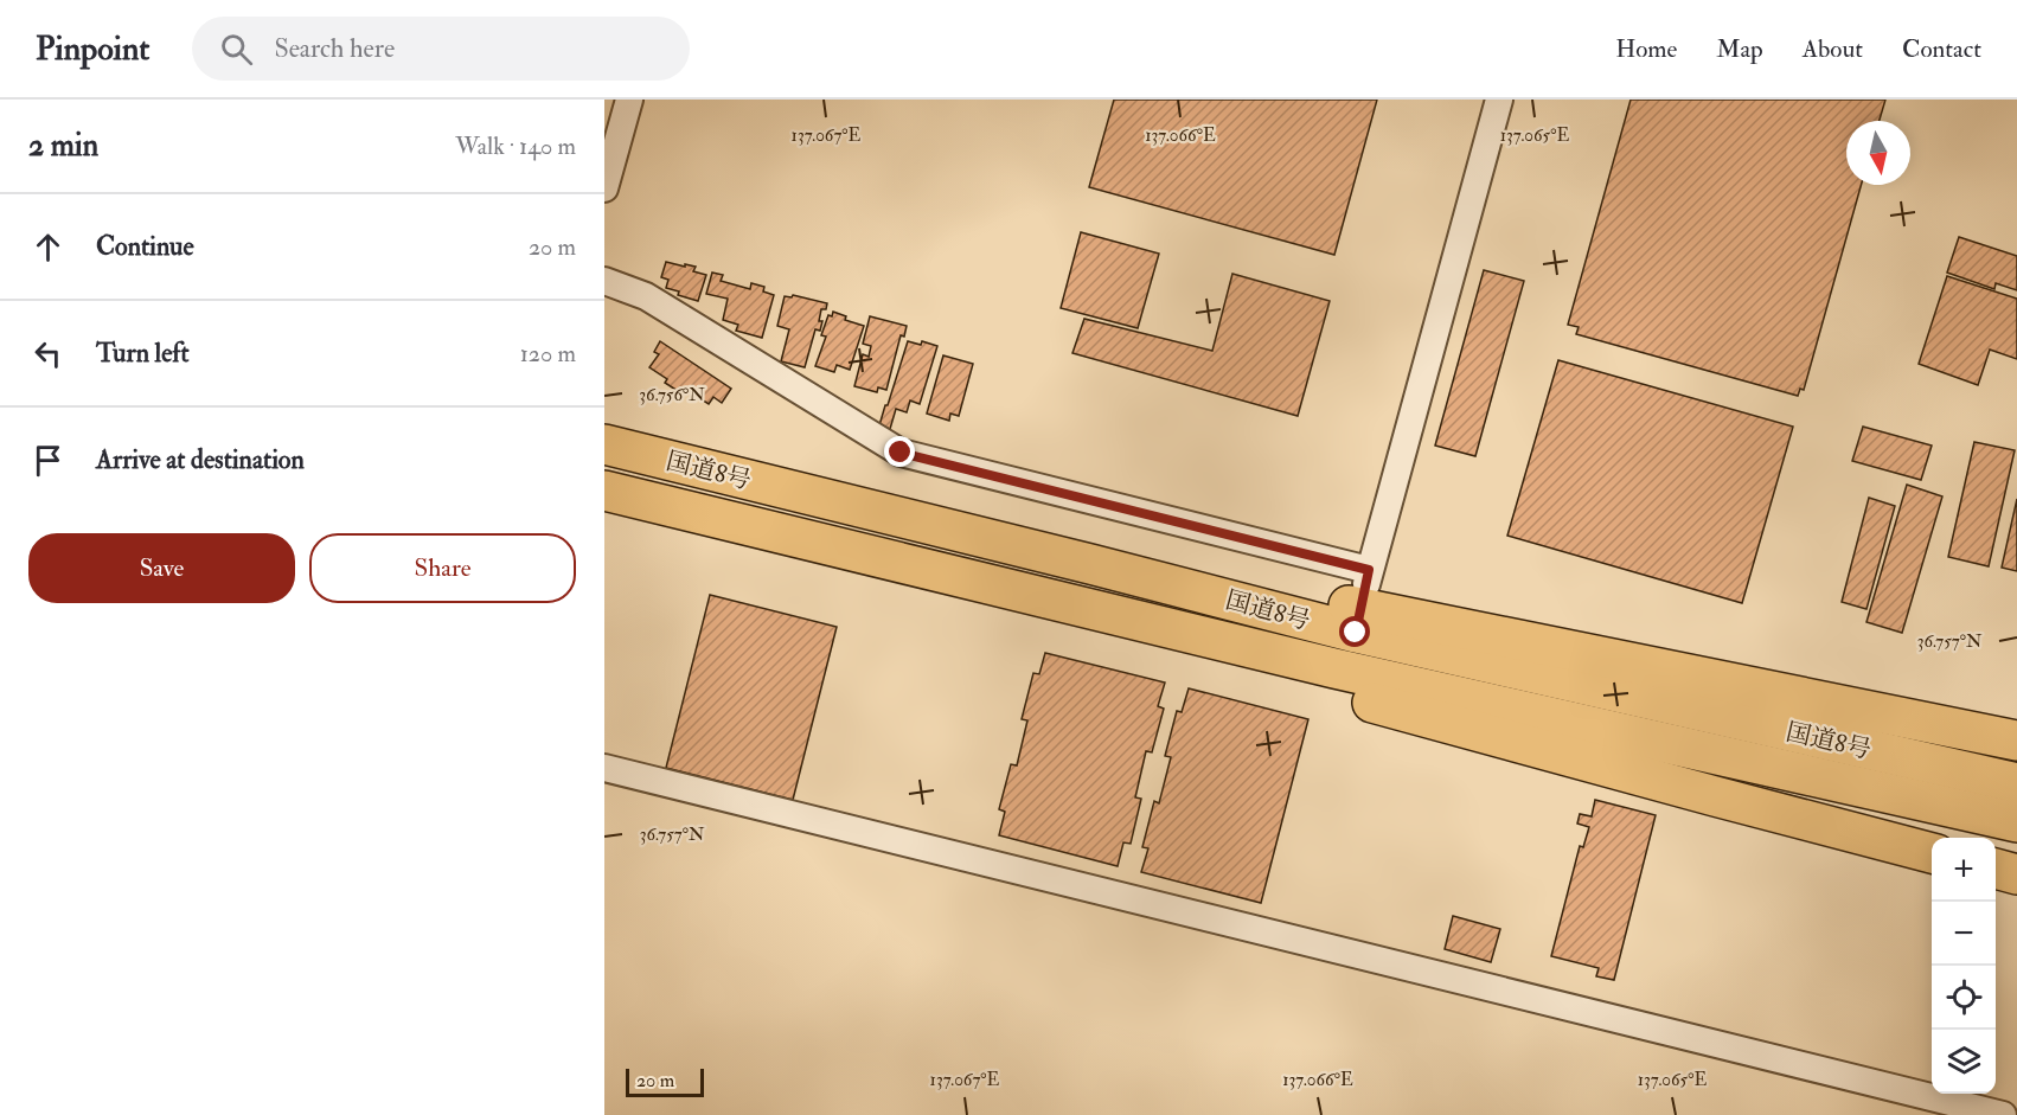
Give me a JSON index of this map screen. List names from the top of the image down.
{
  "streets": {
    "highway": ["国道8号"]
  },
  "scale_bar": "20 m",
  "north": "bottom",
  "page": {
    "header": "Pinpoint",
    "search": "Search here",
    "nav": [
      "Home",
      "Map",
      "About",
      "Contact"
    ],
    "heading": ["2 min", "Walk · 140 m"],
    "list": [
      ["Continue", "20 m"],
      ["Turn left", "120 m"],
      "Arrive at destination"
    ],
    "buttons": ["Save", "Share"],
    "map_buttons": ["+", "−"],
    "scale": "20 m"
  },
  "coordinates": [
    "137.067°E",
    "137.066°E",
    "137.065°E",
    "36.756°N",
    "36.757°N"
  ]
}
